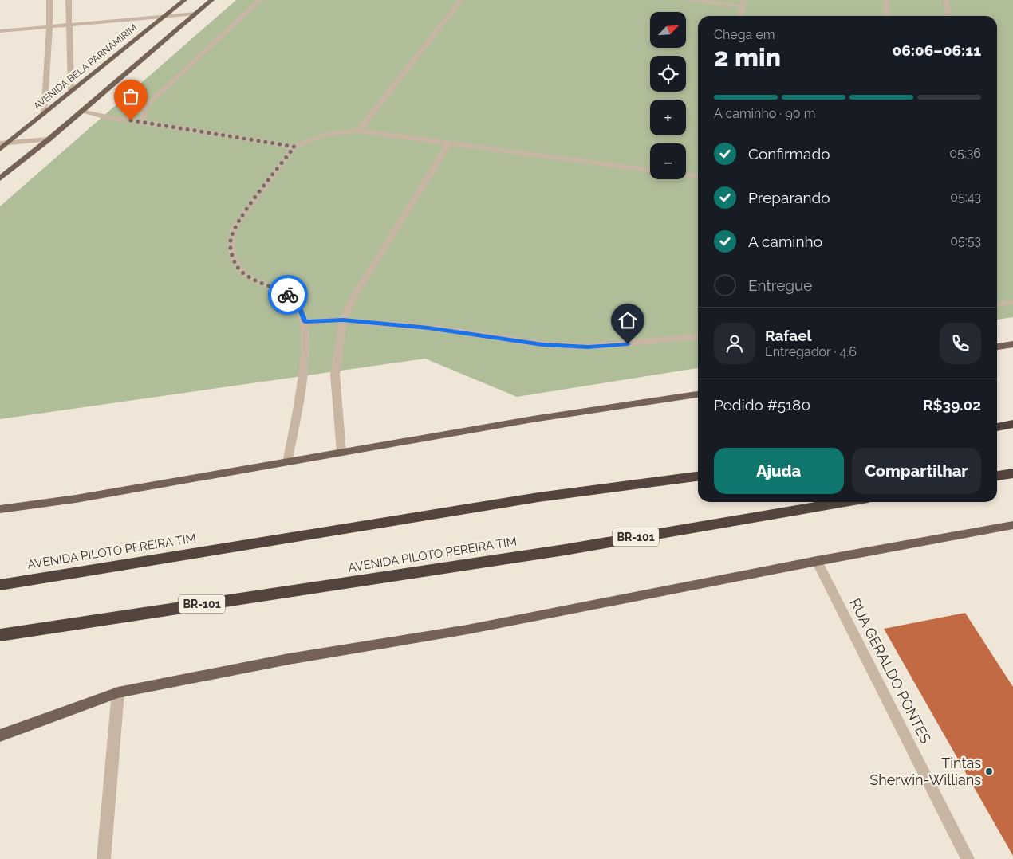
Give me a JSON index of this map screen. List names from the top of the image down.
{
  "streets": {
    "highway": ["BR-101", "AVENIDA PILOTO PEREIRA TIM"],
    "main road": ["AVENIDA BELA PARNAMIRIM"],
    "street": ["RUA GERALDO PONTES"]
  },
  "places": ["Tintas Sherwin-Willians"],
  "north": "top right",
  "page": {
    "map_buttons": ["+", "−"],
    "heading": ["2 min", "Chega em", "06:06–06:11"],
    "panel": [
      "Rafael",
      "Entregador · 4.6",
      "Pedido #5180",
      "R$39.02"
    ],
    "bar": "A caminho · 90 m",
    "list": [
      ["Confirmado", "05:36"],
      ["Preparando", "05:43"],
      ["A caminho", "05:53"],
      "Entregue"
    ],
    "buttons": ["Ajuda", "Compartilhar"]
  }
}
